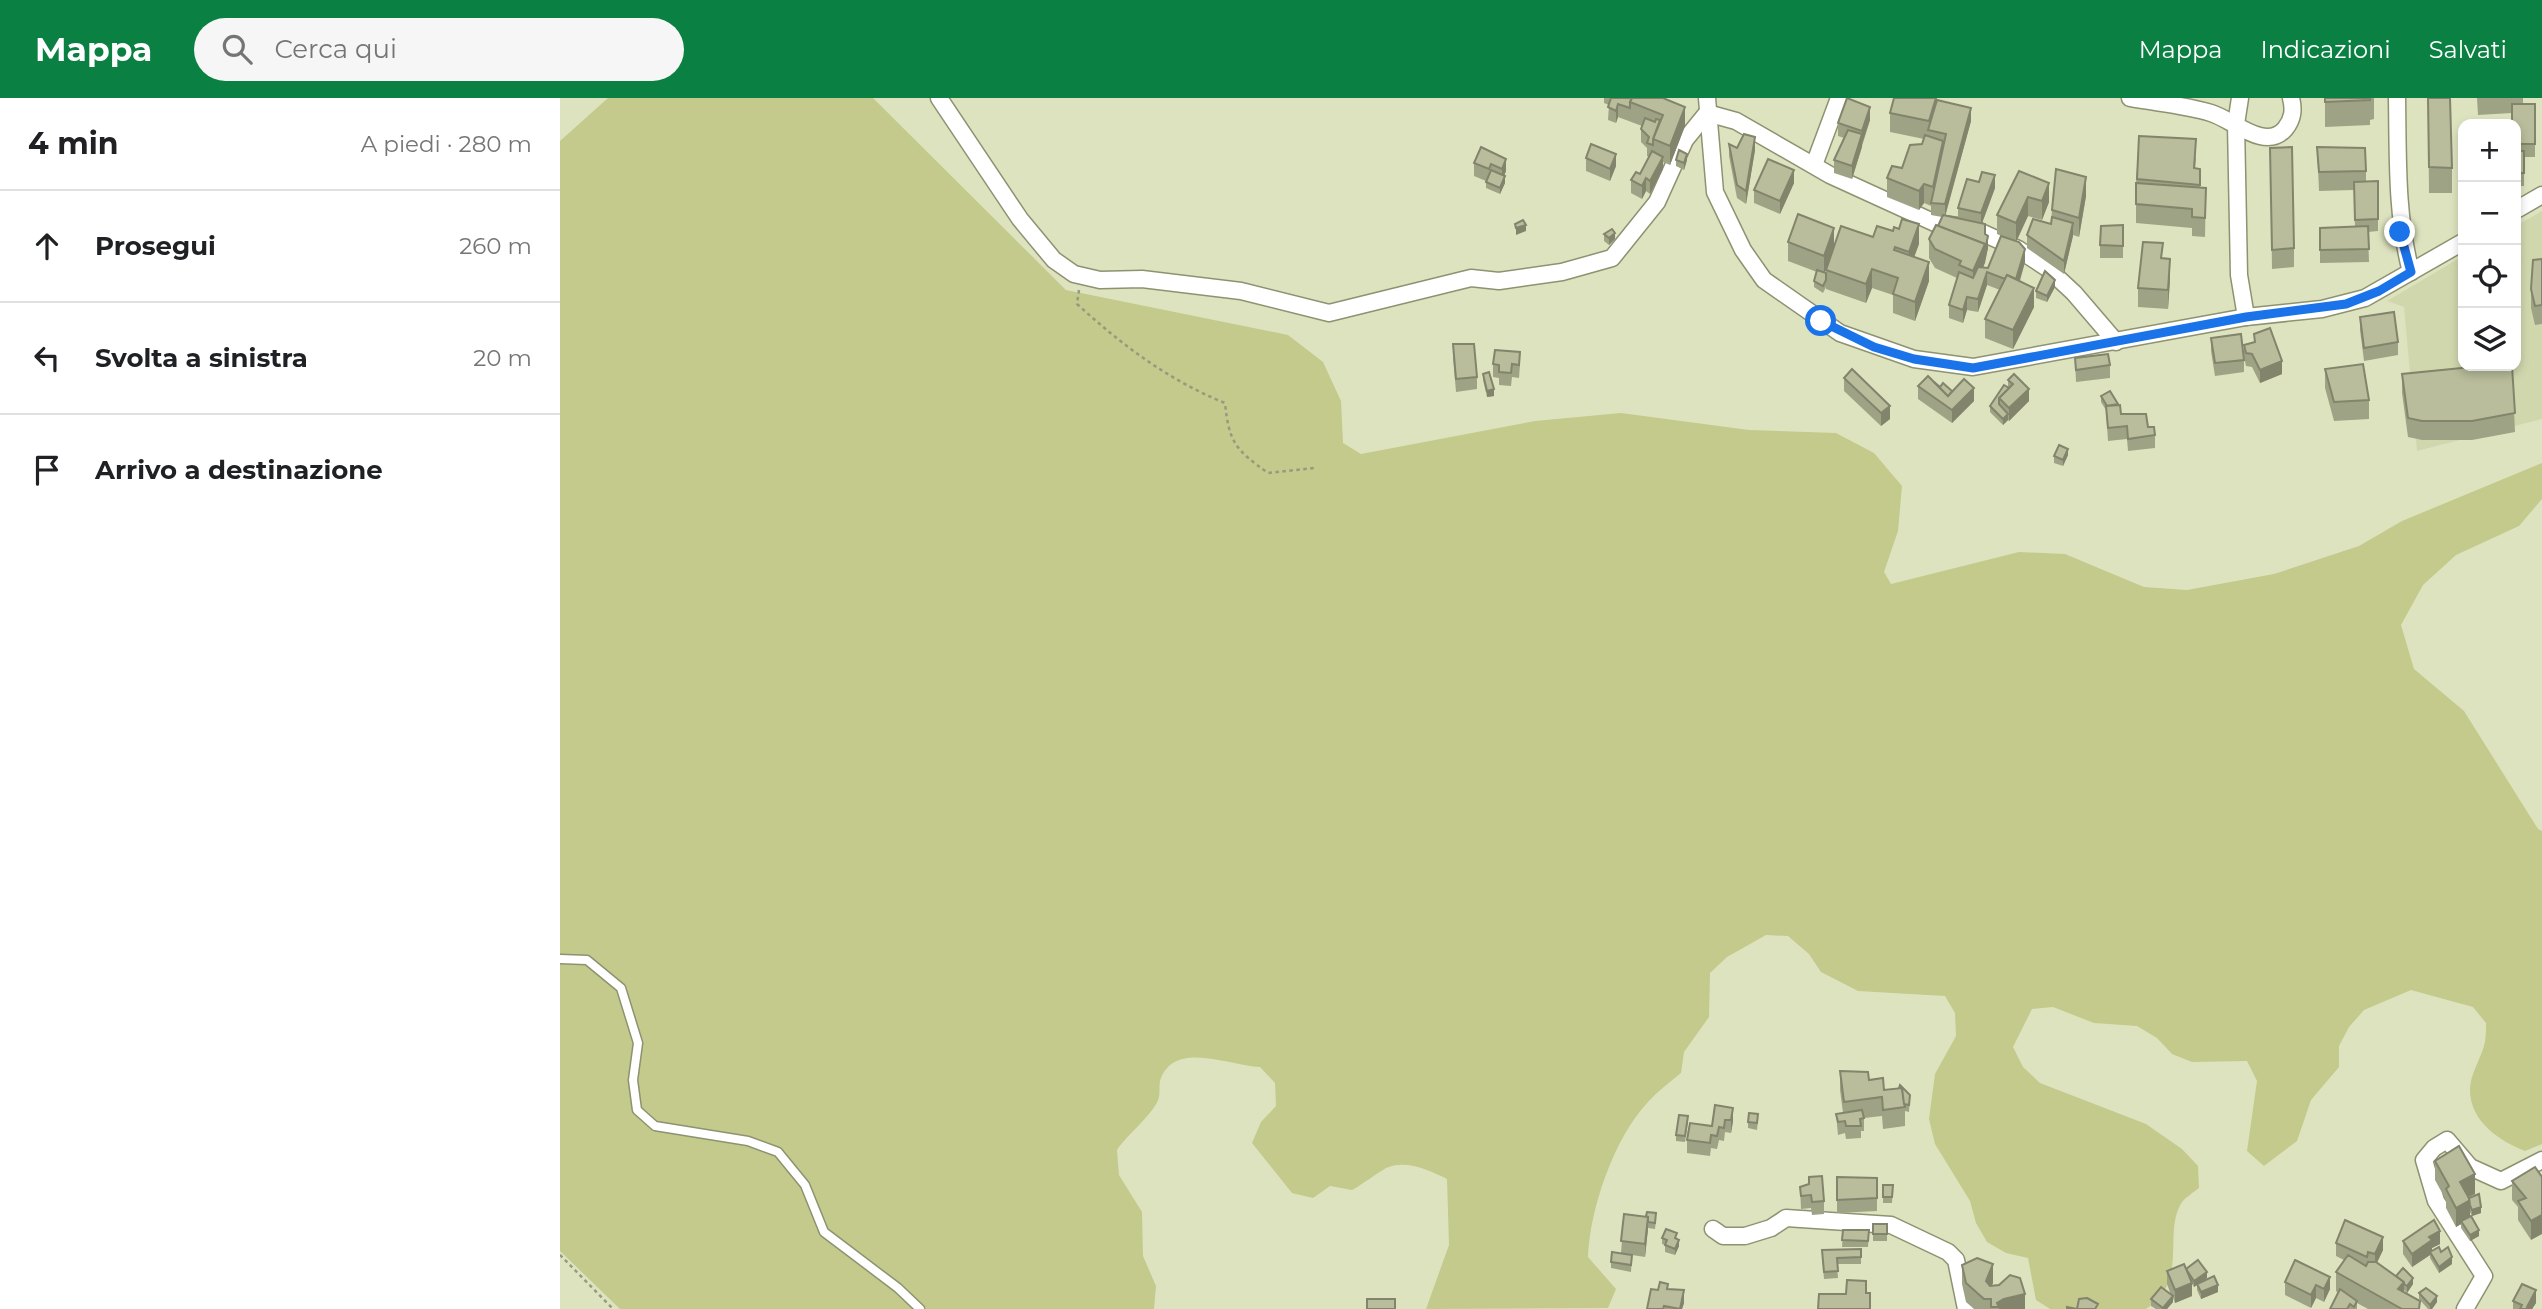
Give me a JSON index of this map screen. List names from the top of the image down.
{
  "page": {
    "header": "Mappa",
    "search": "Cerca qui",
    "nav": ["Mappa", "Indicazioni", "Salvati"],
    "heading": ["4 min", "A piedi · 280 m"],
    "map_buttons": ["+", "−"],
    "list": [
      ["Prosegui", "260 m"],
      ["Svolta a sinistra", "20 m"],
      "Arrivo a destinazione"
    ]
  }
}
